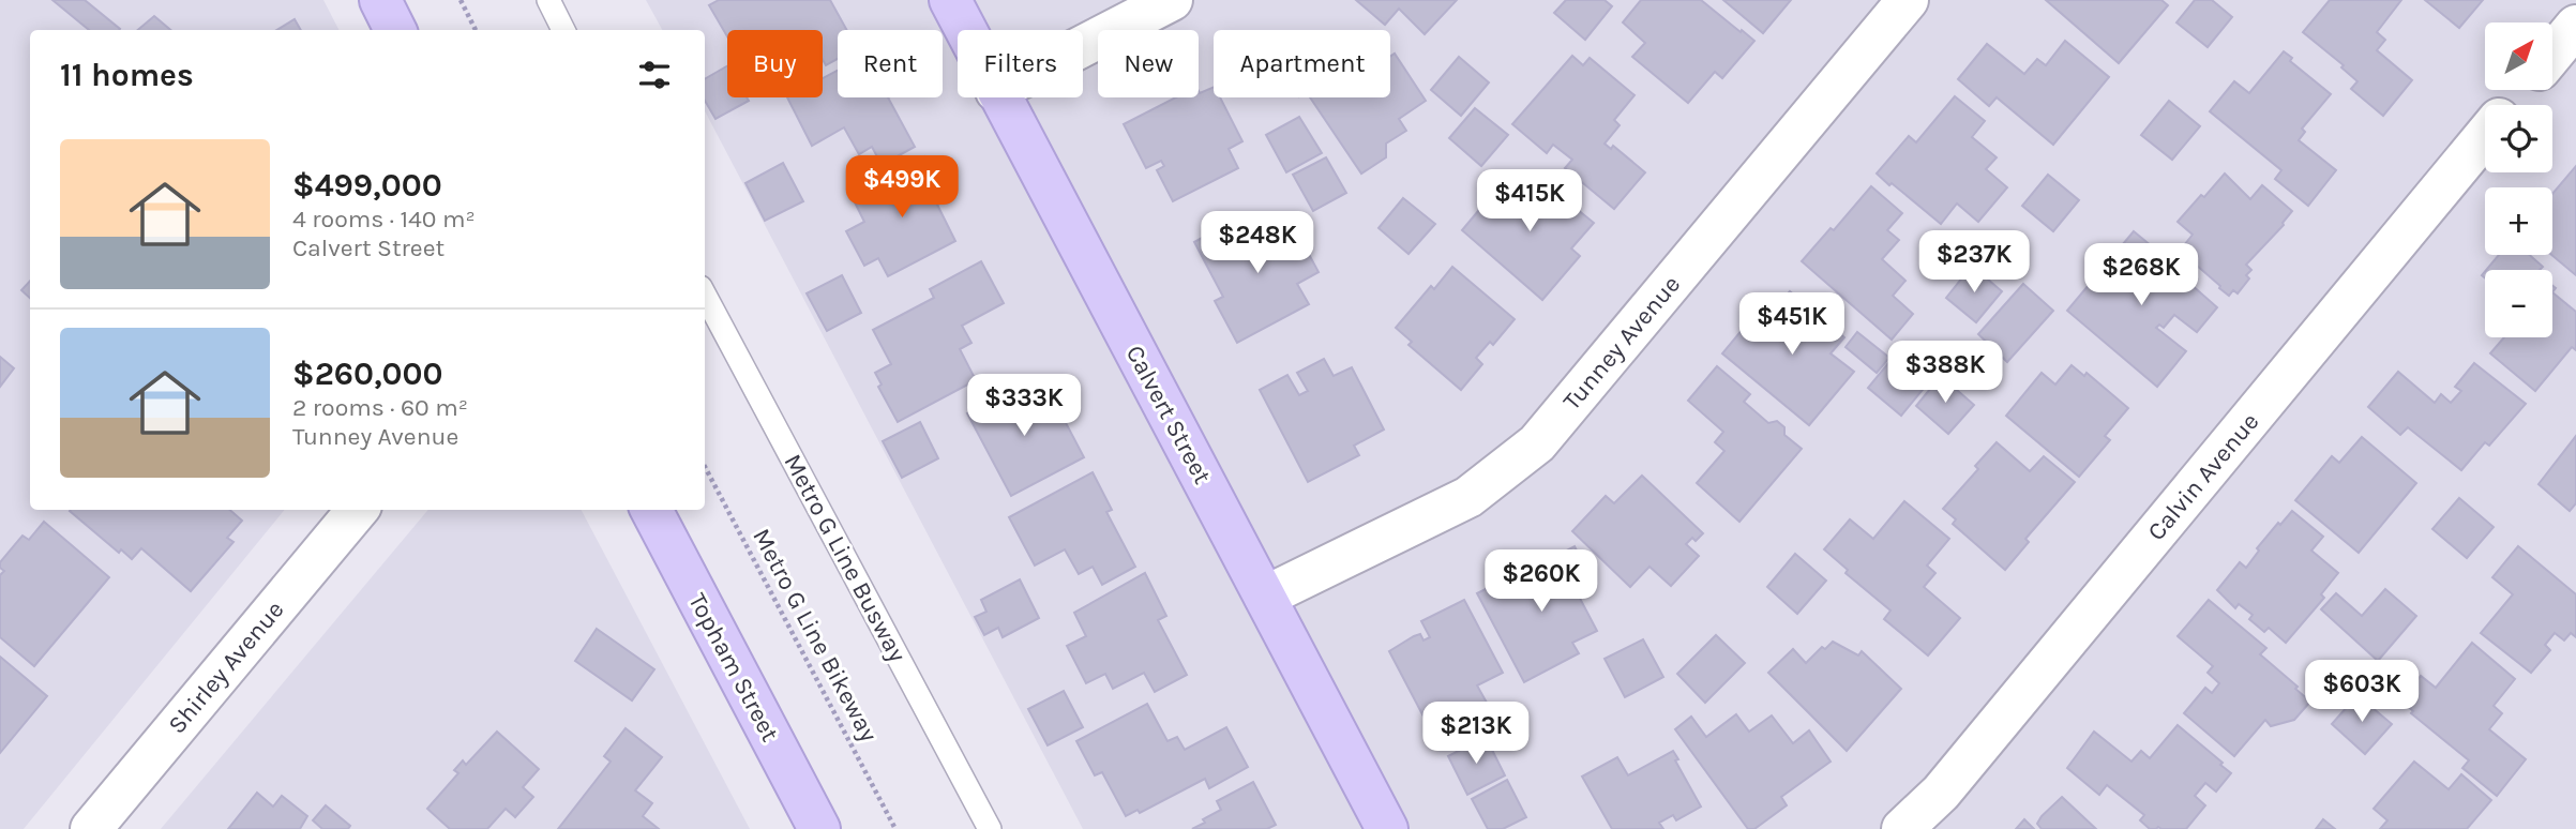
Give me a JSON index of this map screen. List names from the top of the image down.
{
  "streets": {
    "street": [
      "Tunney Avenue",
      "Calvert Street",
      "Calvin Avenue",
      "Shirley Avenue",
      "Topham Street"
    ],
    "lane": ["Metro G Line Busway"],
    "path": ["Metro G Line Bikeway"]
  },
  "crossings": [
    ["Tunney Avenue", "Calvert Street"]
  ],
  "north": "top right",
  "page": {
    "map_buttons": ["+", "−"],
    "chip": [
      "Buy",
      "Rent",
      "Filters",
      "New",
      "Apartment"
    ],
    "heading": "11 homes",
    "list": [
      {
        "name": "$499,000",
        "note": "4 rooms · 140 m² · Calvert Street"
      },
      {
        "name": "$260,000",
        "note": "2 rooms · 60 m² · Tunney Avenue"
      }
    ],
    "price": [
      "$499K",
      "$415K",
      "$248K",
      "$237K",
      "$268K",
      "$451K",
      "$388K",
      "$333K",
      "$260K",
      "$603K",
      "$213K"
    ]
  }
}
